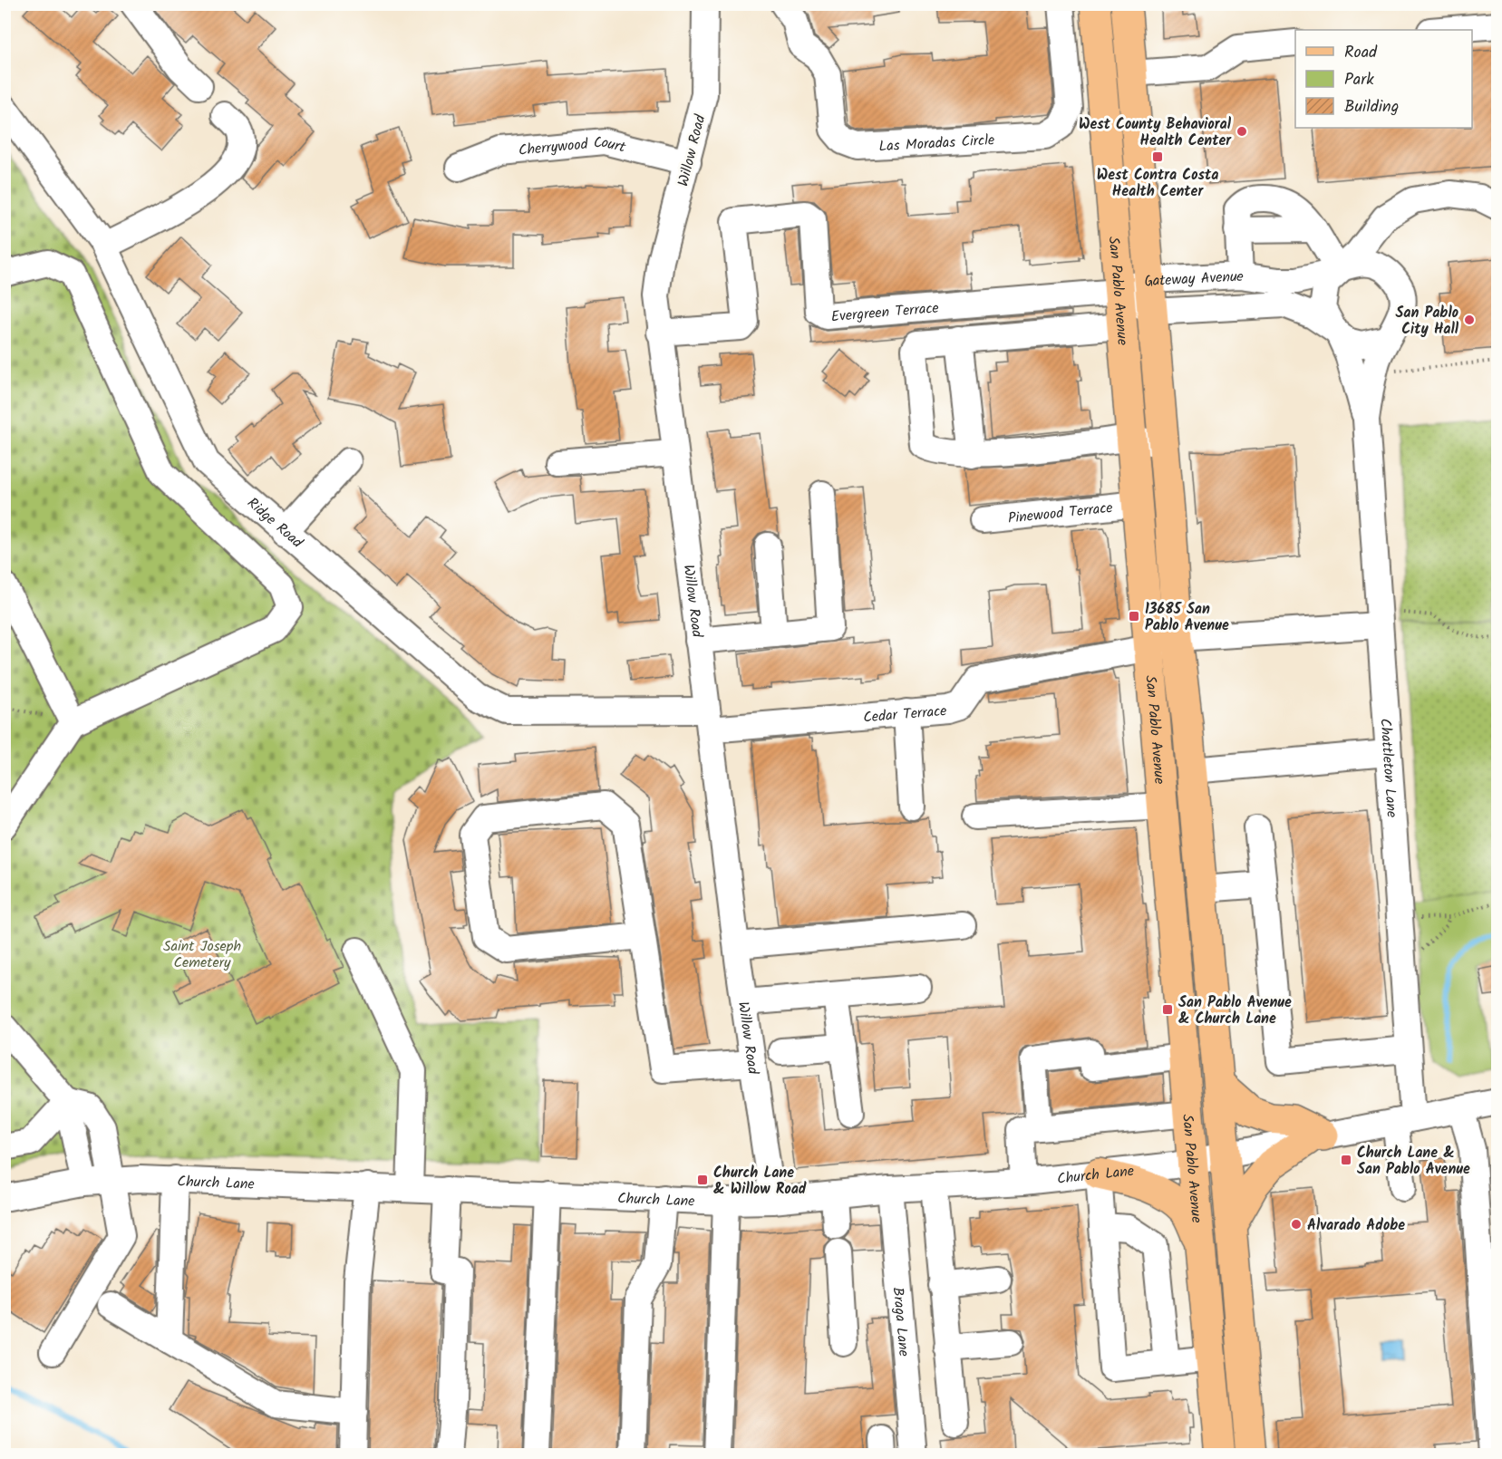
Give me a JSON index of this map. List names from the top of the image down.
{
  "streets": {
    "main road": ["San Pablo Avenue"],
    "street": [
      "Las Moradas Circle",
      "Cherrywood Court",
      "Willow Road",
      "Gateway Avenue",
      "Evergreen Terrace",
      "Pinewood Terrace",
      "Ridge Road",
      "Cedar Terrace",
      "Chattleton Lane",
      "Church Lane",
      "Braga Lane"
    ]
  },
  "crossings": [
    ["Cherrywood Court", "Willow Road"],
    ["Willow Road", "Evergreen Terrace"],
    ["Willow Road", "Ridge Road"],
    ["Willow Road", "Cedar Terrace"],
    ["Willow Road", "Church Lane"],
    ["Gateway Avenue", "San Pablo Avenue"],
    ["Gateway Avenue", "Evergreen Terrace"],
    ["Gateway Avenue", "Chattleton Lane"],
    ["San Pablo Avenue", "Evergreen Terrace"],
    ["San Pablo Avenue", "Pinewood Terrace"],
    ["San Pablo Avenue", "Cedar Terrace"],
    ["San Pablo Avenue", "Church Lane"],
    ["Ridge Road", "Cedar Terrace"],
    ["Cedar Terrace", "Chattleton Lane"],
    ["Chattleton Lane", "Church Lane"],
    ["Church Lane", "Braga Lane"]
  ],
  "parks": ["Saint Joseph Cemetery"],
  "places": {
    "other": ["West County Behavioral Health Center", "San Pablo City Hall", "Alvarado Adobe"],
    "transit": [
      "West Contra Costa Health Center",
      "13685 San Pablo Avenue",
      "San Pablo Avenue & Church Lane",
      "Church Lane & San Pablo Avenue",
      "Church Lane & Willow Road"
    ]
  },
  "legend": ["Road", "Park", "Building"]
}
